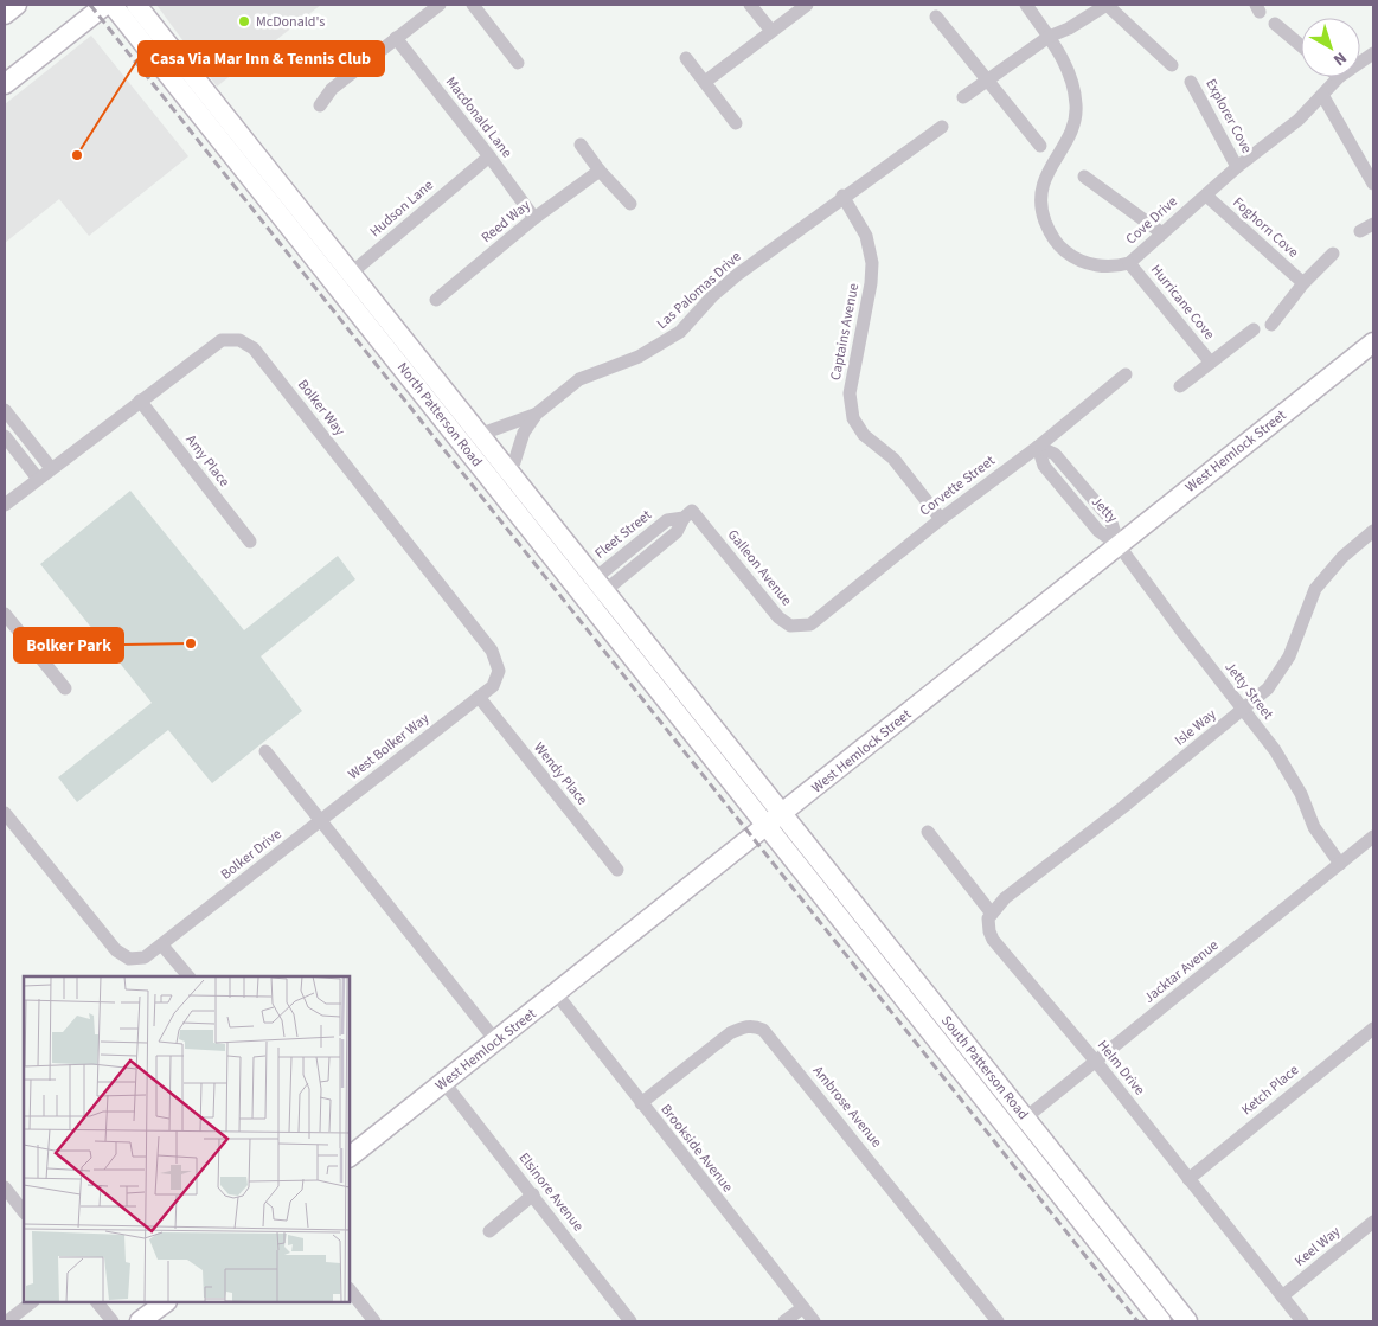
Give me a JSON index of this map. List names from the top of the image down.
{
  "streets": {
    "street": [
      "Explorer Cove",
      "Macdonald Lane",
      "Hudson Lane",
      "Cove Drive",
      "Reed Way",
      "Foghorn Cove",
      "Las Palomas Drive",
      "Hurricane Cove",
      "Captains Avenue",
      "Bolker Way",
      "North Patterson Road",
      "West Hemlock Street",
      "Amy Place",
      "Corvette Street",
      "Jetty",
      "Galleon Avenue",
      "Jetty Street",
      "Isle Way",
      "West Bolker Way",
      "Wendy Place",
      "Bolker Drive",
      "Jacktar Avenue",
      "South Patterson Road",
      "Helm Drive",
      "Ketch Place",
      "Ambrose Avenue",
      "Brookside Avenue",
      "Elsinore Avenue",
      "Keel Way"
    ]
  },
  "crossings": [
    ["Explorer Cove", "Cove Drive"],
    ["Macdonald Lane", "Hudson Lane"],
    ["Macdonald Lane", "Reed Way"],
    ["Hudson Lane", "North Patterson Road"],
    ["Cove Drive", "Foghorn Cove"],
    ["Cove Drive", "Hurricane Cove"],
    ["Las Palomas Drive", "Captains Avenue"],
    ["Las Palomas Drive", "North Patterson Road"],
    ["Captains Avenue", "Corvette Street"],
    ["Bolker Way", "Amy Place"],
    ["Bolker Way", "West Bolker Way"],
    ["Bolker Way", "Wendy Place"],
    ["North Patterson Road", "West Hemlock Street"],
    ["North Patterson Road", "Galleon Avenue"],
    ["North Patterson Road", "South Patterson Road"],
    ["West Hemlock Street", "Jetty"],
    ["West Hemlock Street", "Jetty Street"],
    ["West Hemlock Street", "South Patterson Road"],
    ["West Hemlock Street", "Brookside Avenue"],
    ["West Hemlock Street", "Elsinore Avenue"],
    ["Corvette Street", "Jetty"],
    ["Corvette Street", "Galleon Avenue"],
    ["Jetty", "Jetty Street"],
    ["Jetty Street", "Isle Way"],
    ["Jetty Street", "Jacktar Avenue"],
    ["Isle Way", "Helm Drive"],
    ["West Bolker Way", "Wendy Place"],
    ["West Bolker Way", "Bolker Drive"],
    ["Jacktar Avenue", "South Patterson Road"],
    ["Jacktar Avenue", "Helm Drive"],
    ["Helm Drive", "Ketch Place"],
    ["Helm Drive", "Keel Way"],
    ["Ambrose Avenue", "Brookside Avenue"]
  ],
  "places": ["McDonald's", "Casa Via Mar Inn & Tennis Club", "Bolker Park"],
  "north": "bottom right"
}
